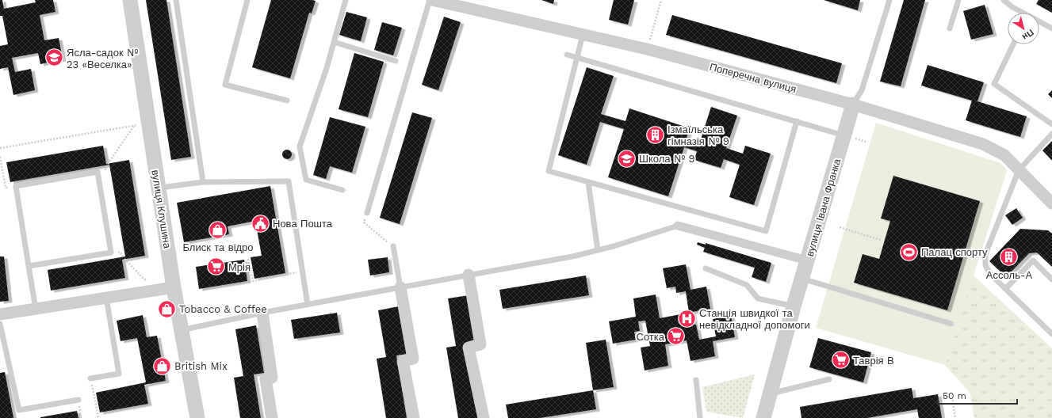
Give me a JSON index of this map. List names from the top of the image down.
{
  "streets": {
    "street": ["Поперечна вулиця", "вулиця Івана Франка", "вулиця Клушина"]
  },
  "crossings": [
    ["Поперечна вулиця", "вулиця Івана Франка"]
  ],
  "places": {
    "school or university": ["Ясла-садок № 23 «Веселка»", "Школа № 9"],
    "building": ["Ізмаїльська гімназія № 9", "Ассоль-А"],
    "public building": ["Нова Пошта"],
    "shop": ["Блиск та відро", "Tobacco & Coffee", "British Mix"],
    "sports": ["Палац спорту"],
    "supermarket": ["Мрія", "Сотка", "Таврія В"],
    "hospital": ["Станція швидкої та невідкладної допомоги"]
  },
  "scale_bar": "50 m",
  "north": "bottom right"
}
